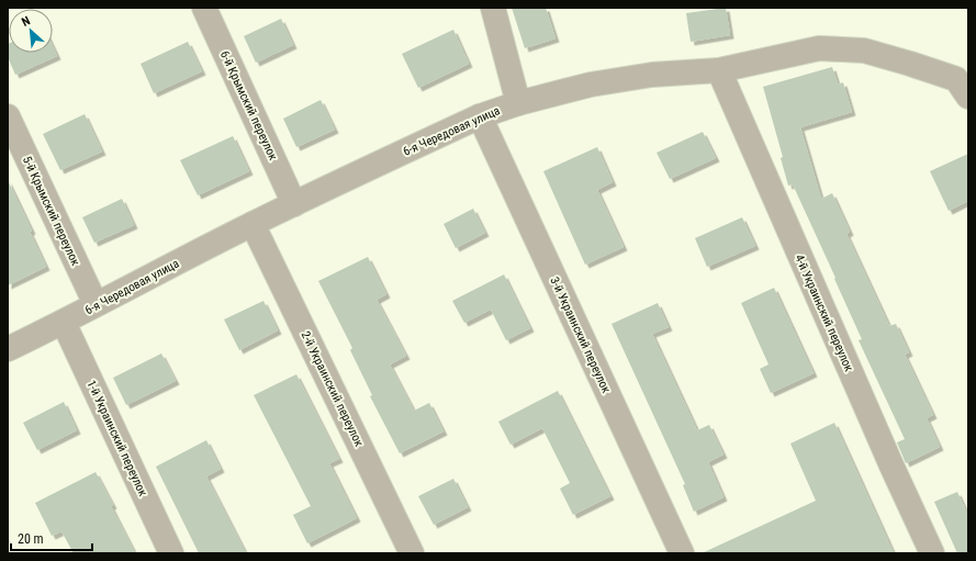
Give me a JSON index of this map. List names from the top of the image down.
{
  "streets": {
    "street": [
      "6-й Крымский переулок",
      "6-я Чередовая улица",
      "5-й Крымский переулок",
      "4-й Украинский переулок",
      "3-й Украинский переулок",
      "2-й Украинский переулок",
      "1-й Украинский переулок"
    ]
  },
  "crossings": [
    ["6-й Крымский переулок", "6-я Чередовая улица"],
    ["6-я Чередовая улица", "5-й Крымский переулок"],
    ["6-я Чередовая улица", "4-й Украинский переулок"],
    ["6-я Чередовая улица", "3-й Украинский переулок"],
    ["6-я Чередовая улица", "2-й Украинский переулок"],
    ["6-я Чередовая улица", "1-й Украинский переулок"]
  ],
  "scale_bar": "20 m",
  "north": "top left"
}
